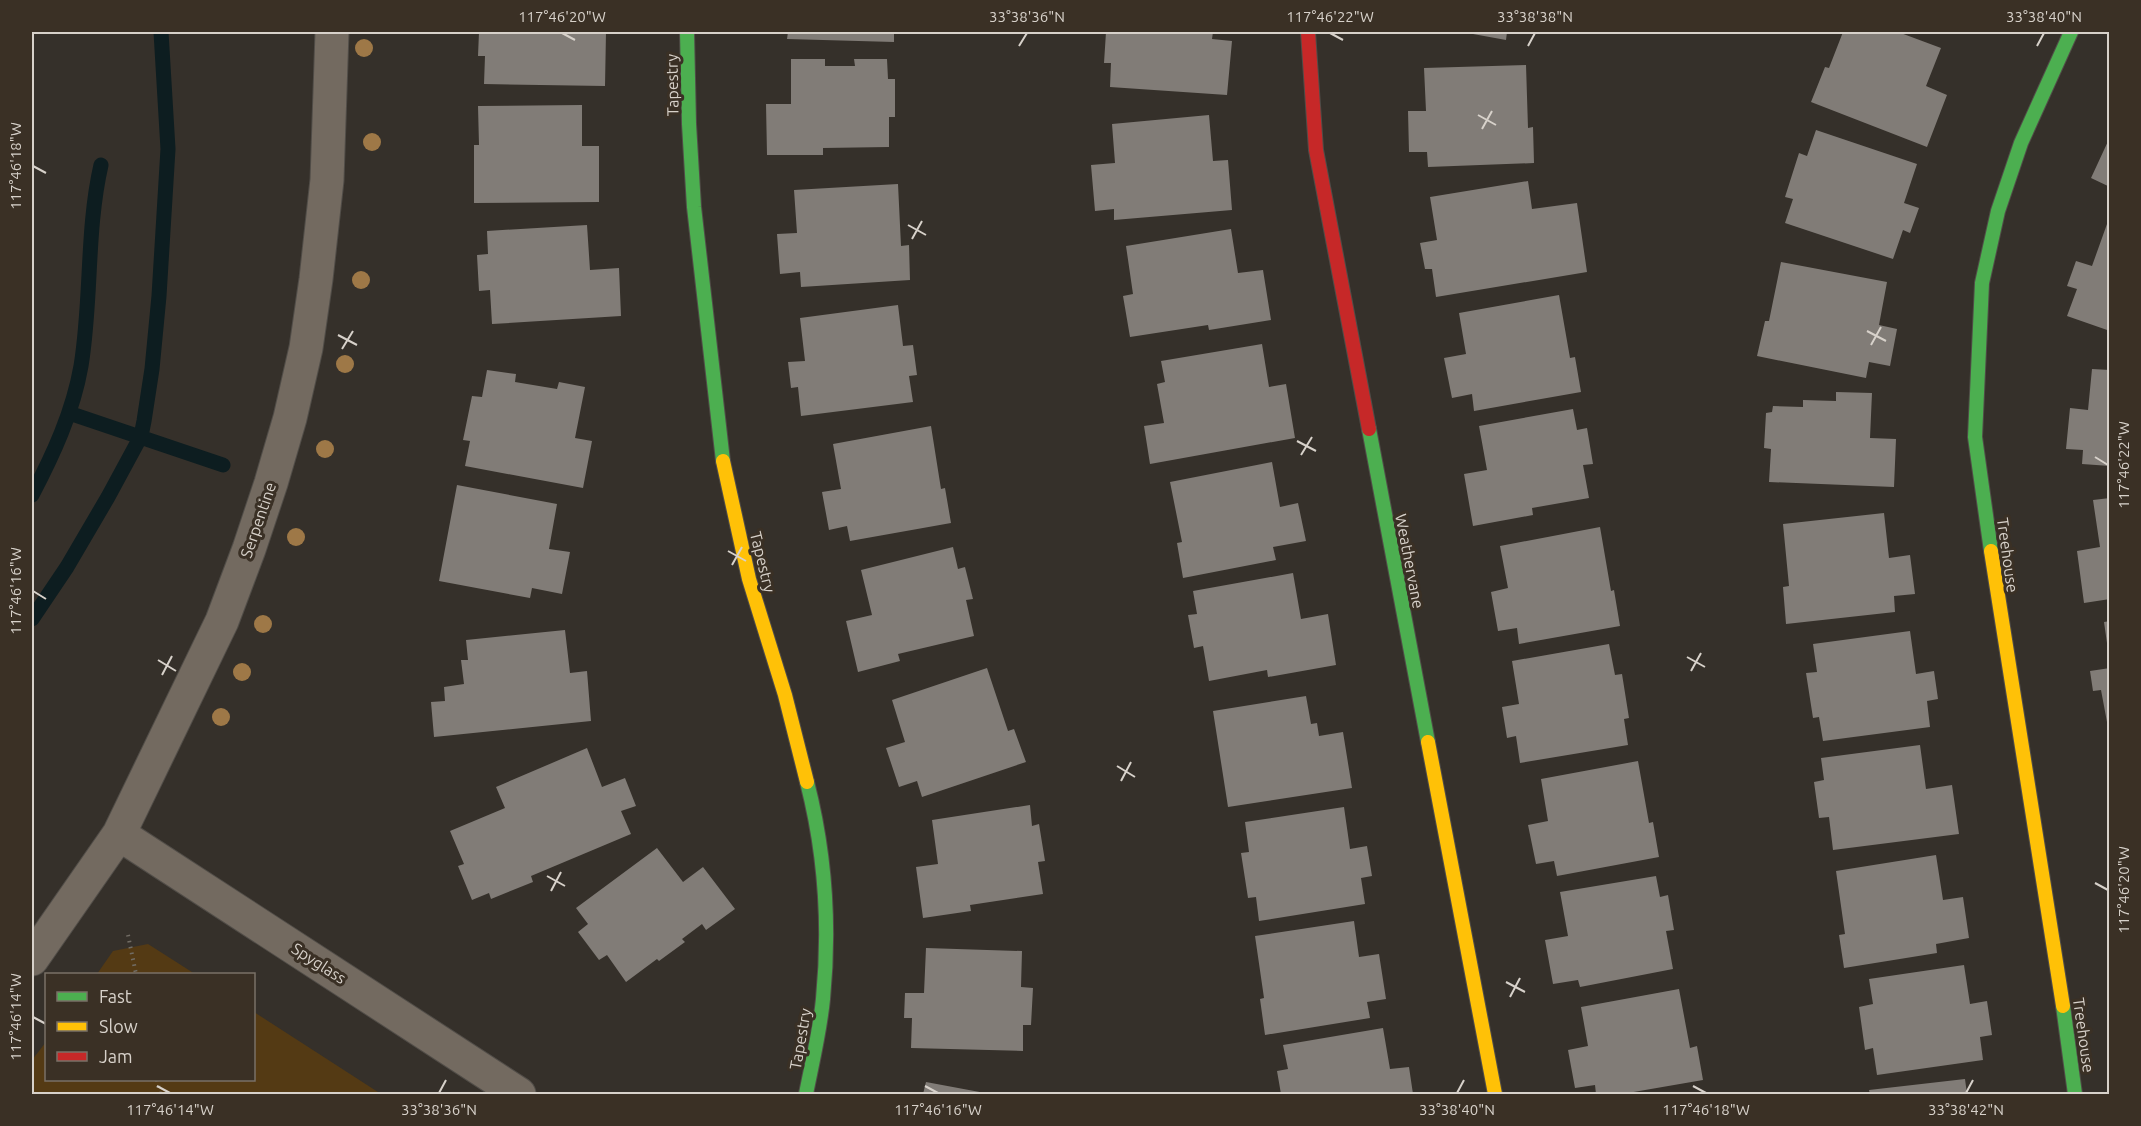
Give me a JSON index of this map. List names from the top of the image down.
{
  "streets": {
    "street": [
      "Tapestry",
      "Serpentine",
      "Treehouse",
      "Weathervane",
      "Spyglass"
    ]
  },
  "crossings": [
    ["Serpentine", "Spyglass"]
  ],
  "legend": ["Fast", "Slow", "Jam"],
  "coordinates": [
    "117°46'20\"W",
    "33°38'36\"N",
    "117°46'22\"W",
    "33°38'38\"N",
    "33°38'40\"N",
    "117°46'18\"W",
    "117°46'16\"W",
    "117°46'14\"W",
    "33°38'42\"N"
  ]
}
